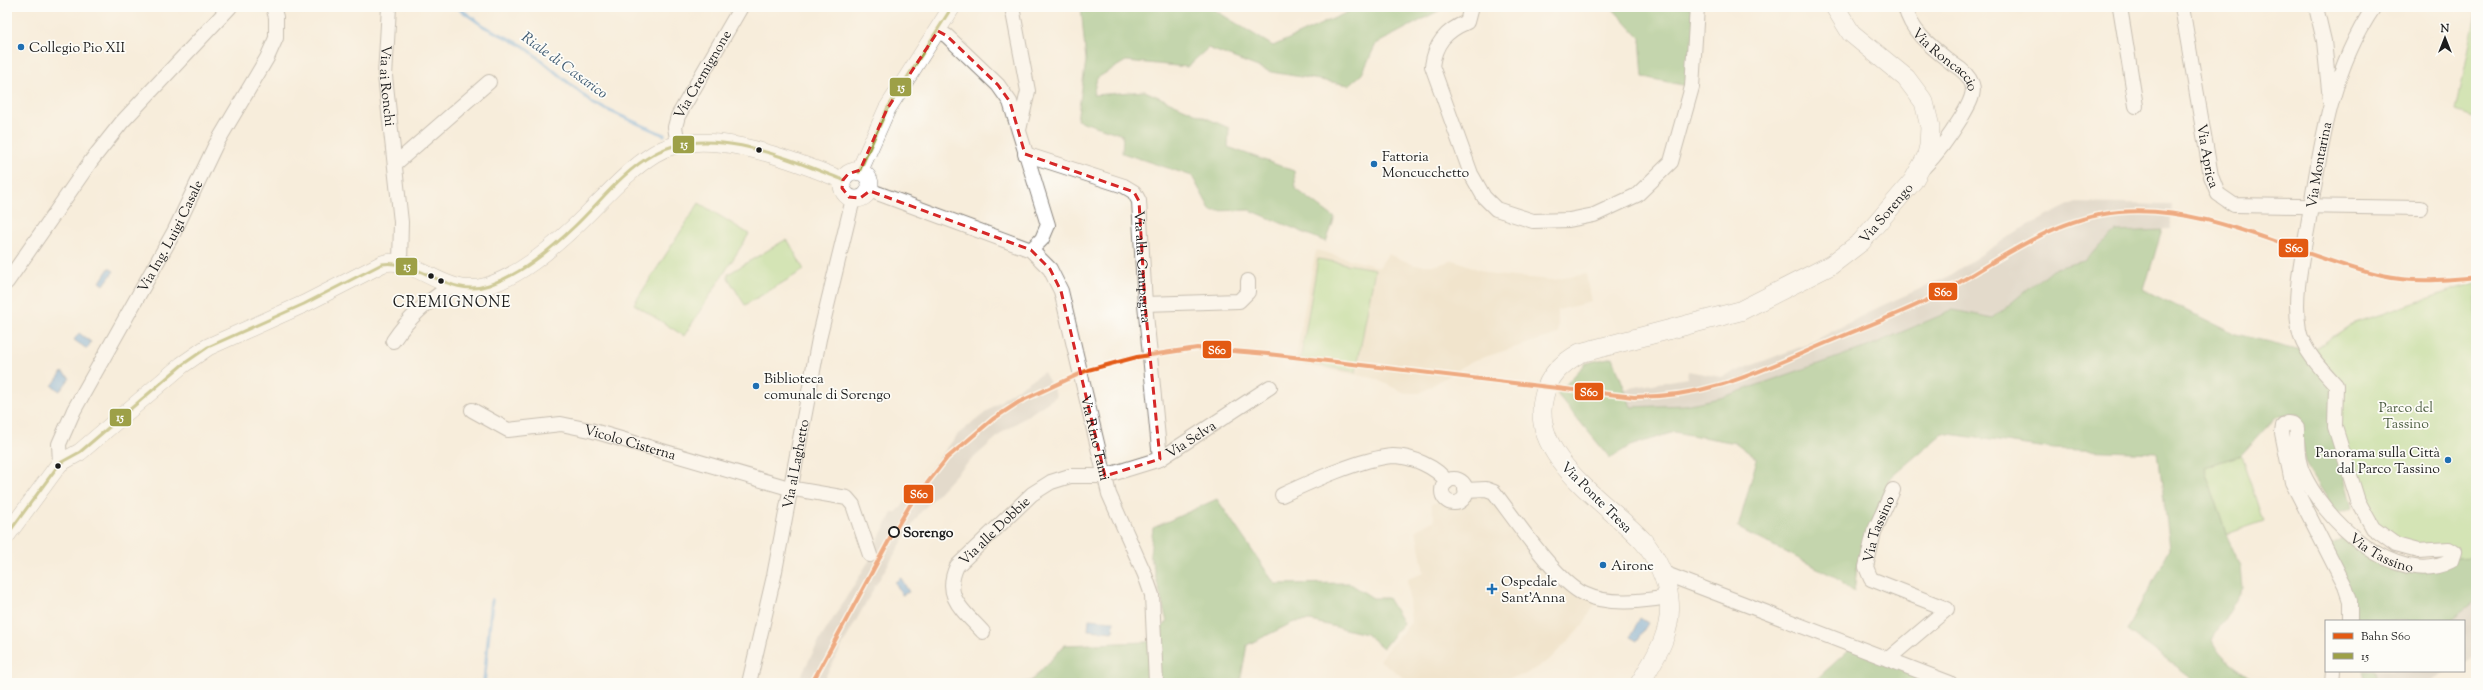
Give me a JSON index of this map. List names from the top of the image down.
{
  "streets": {
    "main road": ["Via Sorengo", "Via Ponte Tresa"],
    "street": [
      "Via Roncaccio",
      "Via Cremignone",
      "Via ai Ronchi",
      "Via Aprica",
      "Via Montarina",
      "Via Ing. Luigi Casale",
      "Via alla Campagna",
      "Via Rino Tami",
      "Via Selva",
      "Vicolo Cisterna",
      "Via al Laghetto",
      "Via Tassino",
      "Via alle Dobbie"
    ]
  },
  "crossings": [
    ["Via Roncaccio", "Via Sorengo"],
    ["Via Aprica", "Via Montarina"],
    ["Via Montarina", "Via Tassino"],
    ["Via Sorengo", "Via Ponte Tresa"],
    ["Via alla Campagna", "Via Selva"],
    ["Via Rino Tami", "Via Selva"],
    ["Via Rino Tami", "Via al Laghetto"],
    ["Via Rino Tami", "Via alle Dobbie"],
    ["Via Selva", "Via alle Dobbie"],
    ["Vicolo Cisterna", "Via al Laghetto"]
  ],
  "districts": ["CREMIGNONE"],
  "water": ["Riale di Casarico"],
  "parks": ["Parco del Tassino"],
  "places": {
    "other": [
      "Collegio Pio XII",
      "Fattoria Moncucchetto",
      "Biblioteca comunale di Sorengo",
      "Panorama sulla Città dal Parco Tassino",
      "Sorengo",
      "Airone"
    ],
    "health": ["Ospedale Sant'Anna"]
  },
  "lines": ["transit line 15", "rail line S60"],
  "legend": ["Bahn S60", "15"],
  "north": "top"
}
